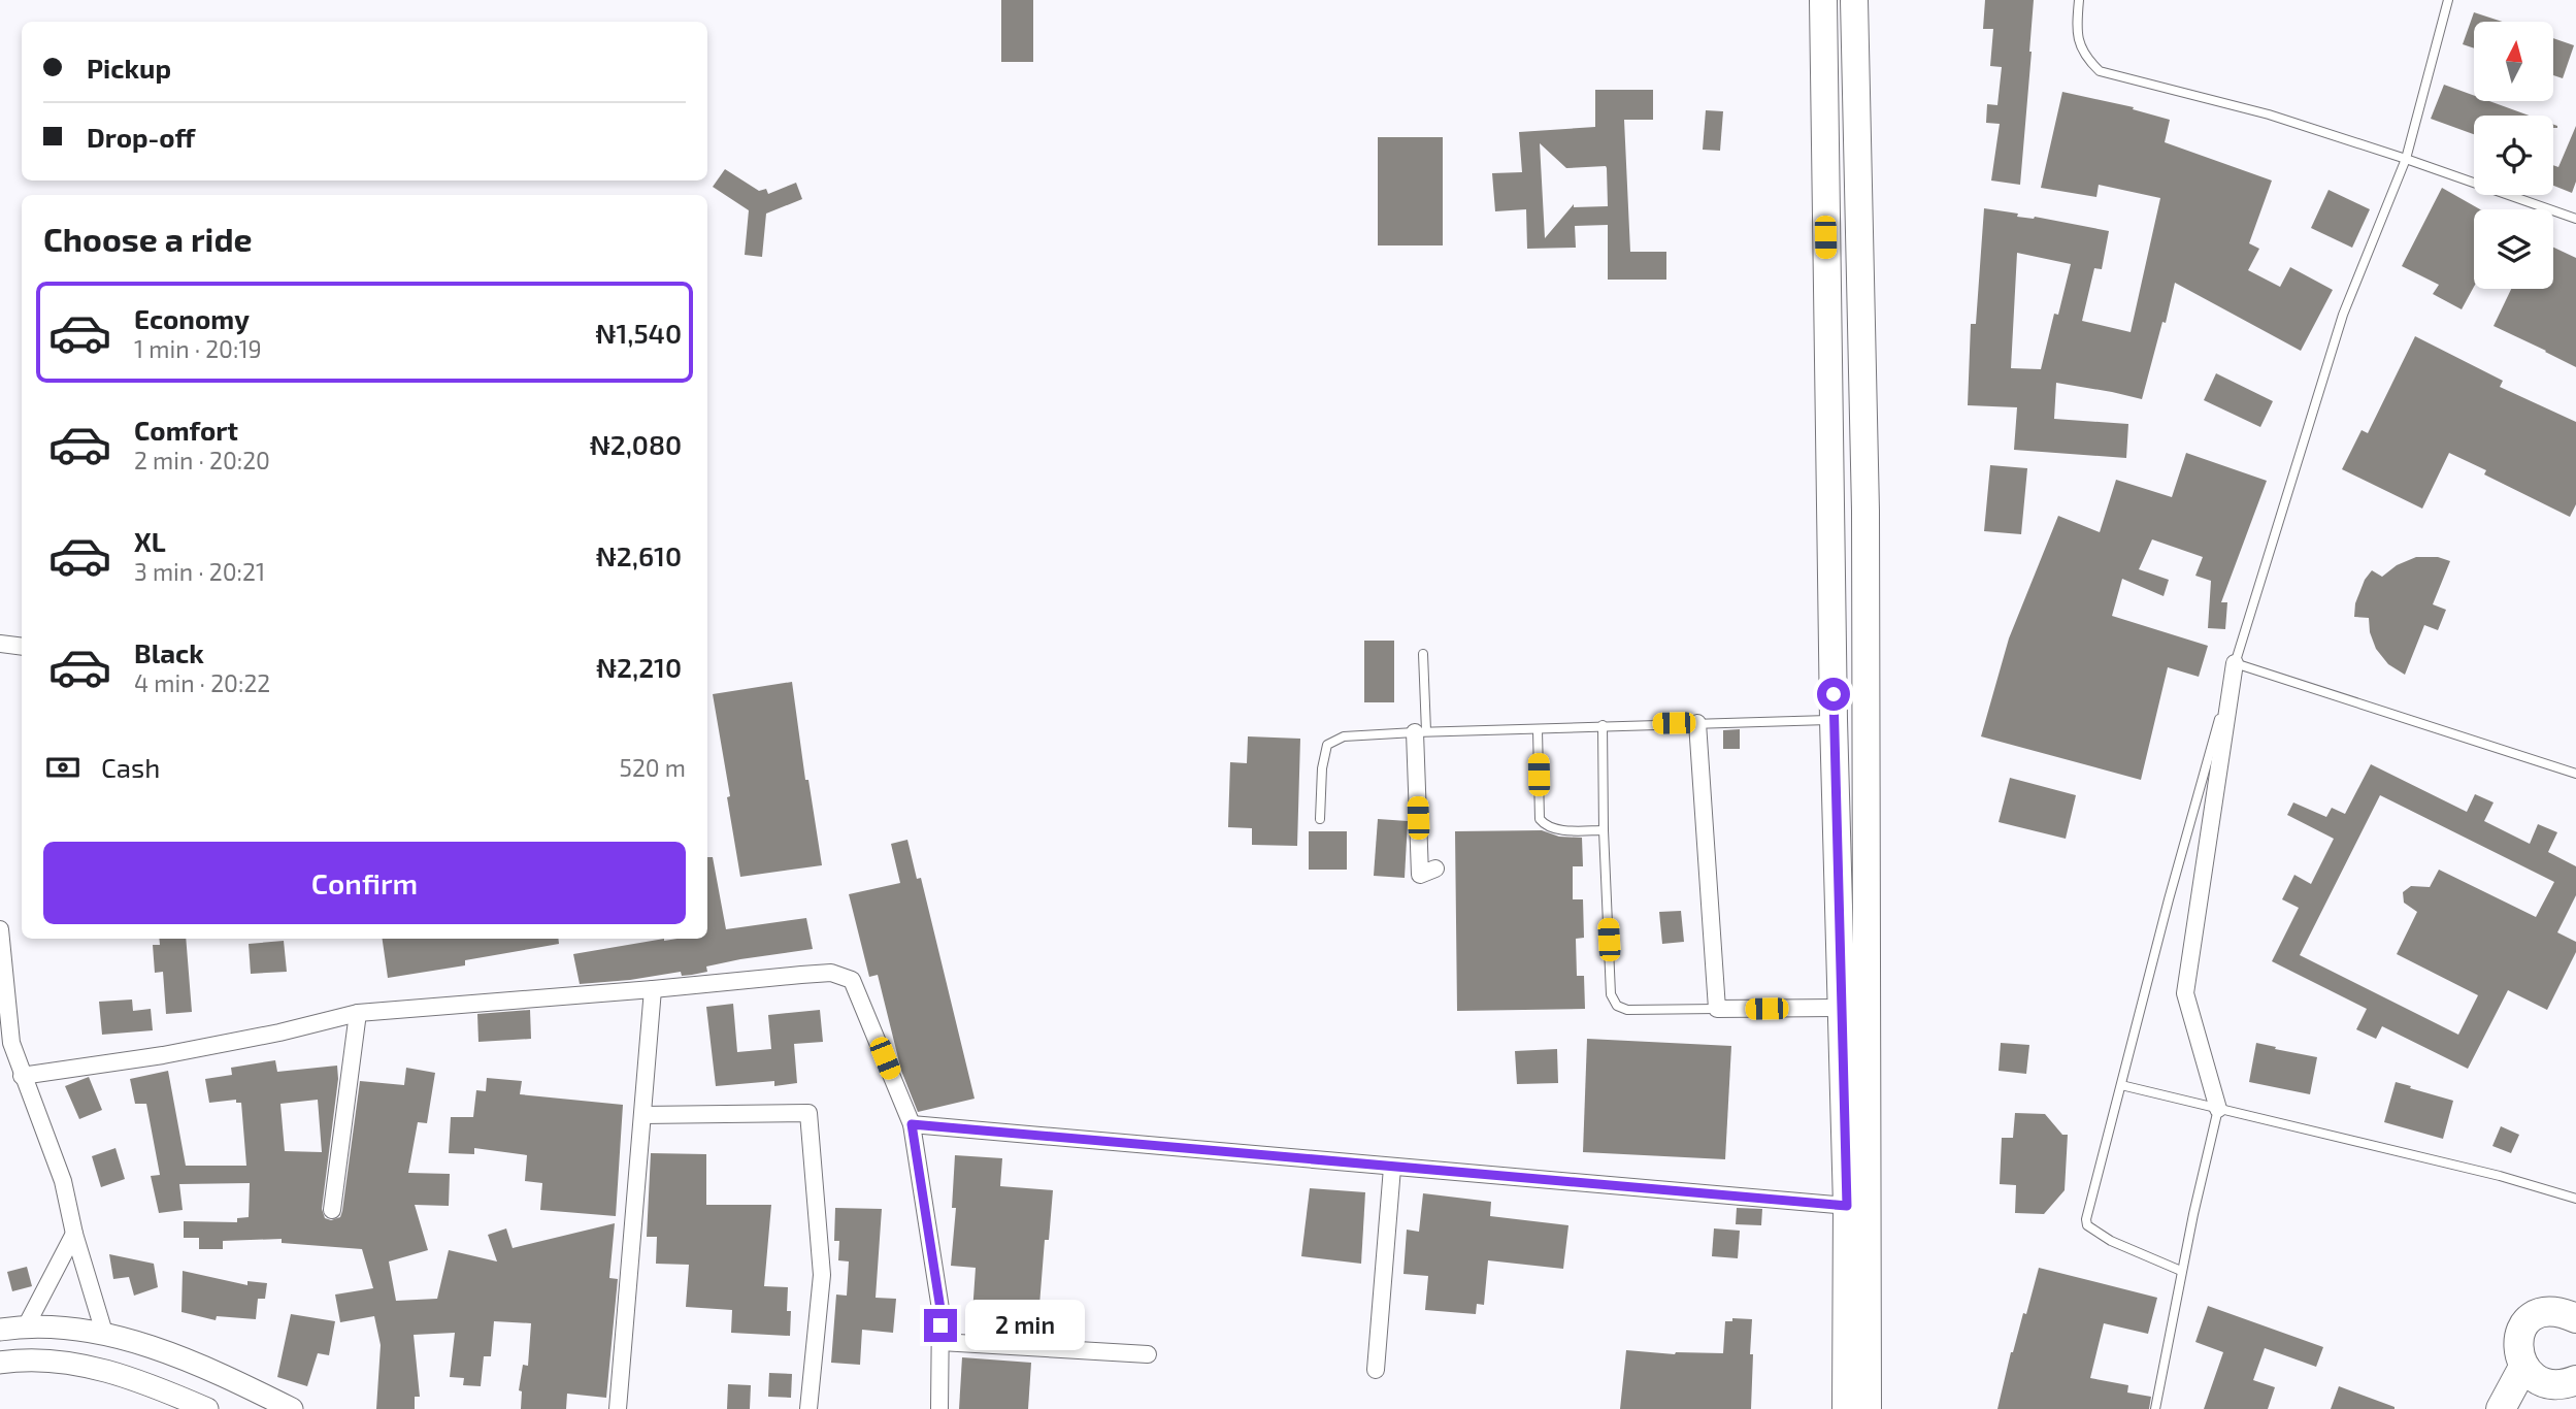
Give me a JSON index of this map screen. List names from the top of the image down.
{
  "north": "top",
  "page": {
    "banner": ["Pickup", "Drop-off"],
    "heading": "Choose a ride",
    "list": [
      {
        "name": "Economy",
        "note": "1 min · 20:19",
        "value": "₦1,540"
      },
      {
        "name": "Comfort",
        "note": "2 min · 20:20",
        "value": "₦2,080"
      },
      {
        "name": "XL",
        "note": "3 min · 20:21",
        "value": "₦2,610"
      },
      {
        "name": "Black",
        "note": "4 min · 20:22",
        "value": "₦2,210"
      }
    ],
    "pay": ["Cash", "520 m"],
    "buttons": "Confirm",
    "bubble": "2 min"
  }
}
